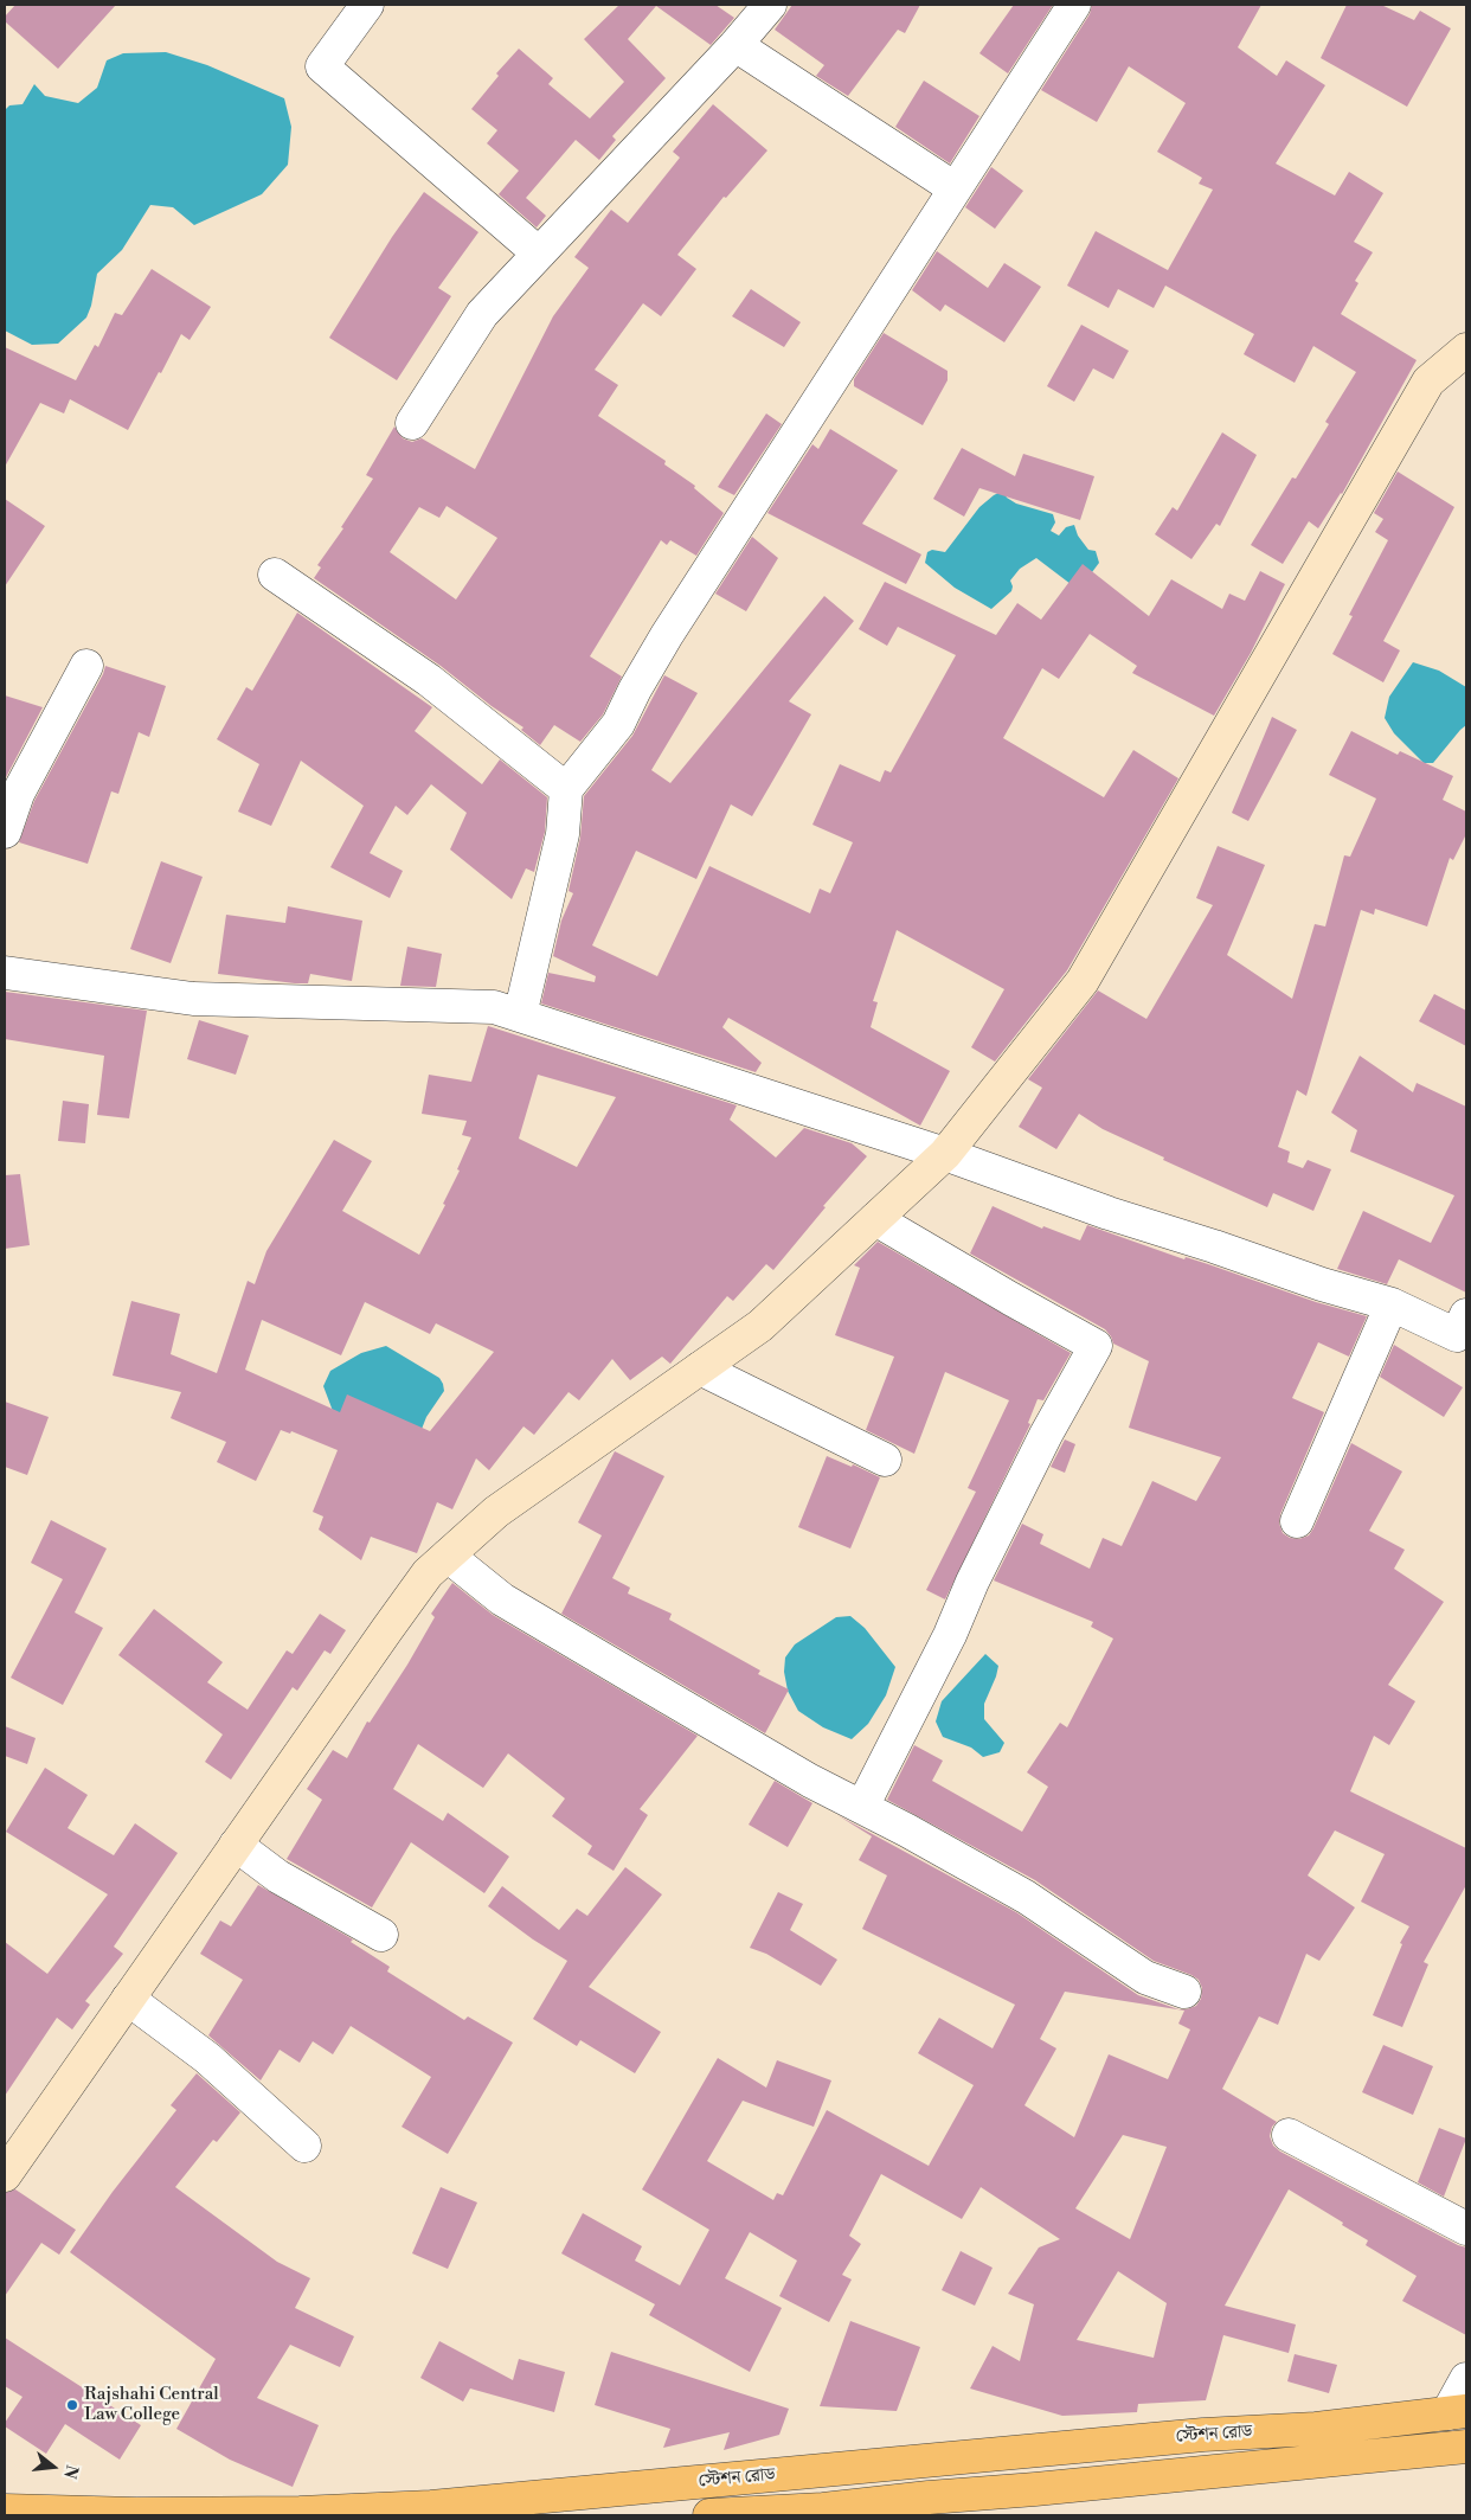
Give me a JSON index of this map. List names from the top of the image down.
{
  "streets": {
    "main road": ["স্টেশন রোড"]
  },
  "places": ["Rajshahi Central Law College"],
  "north": "right"
}
